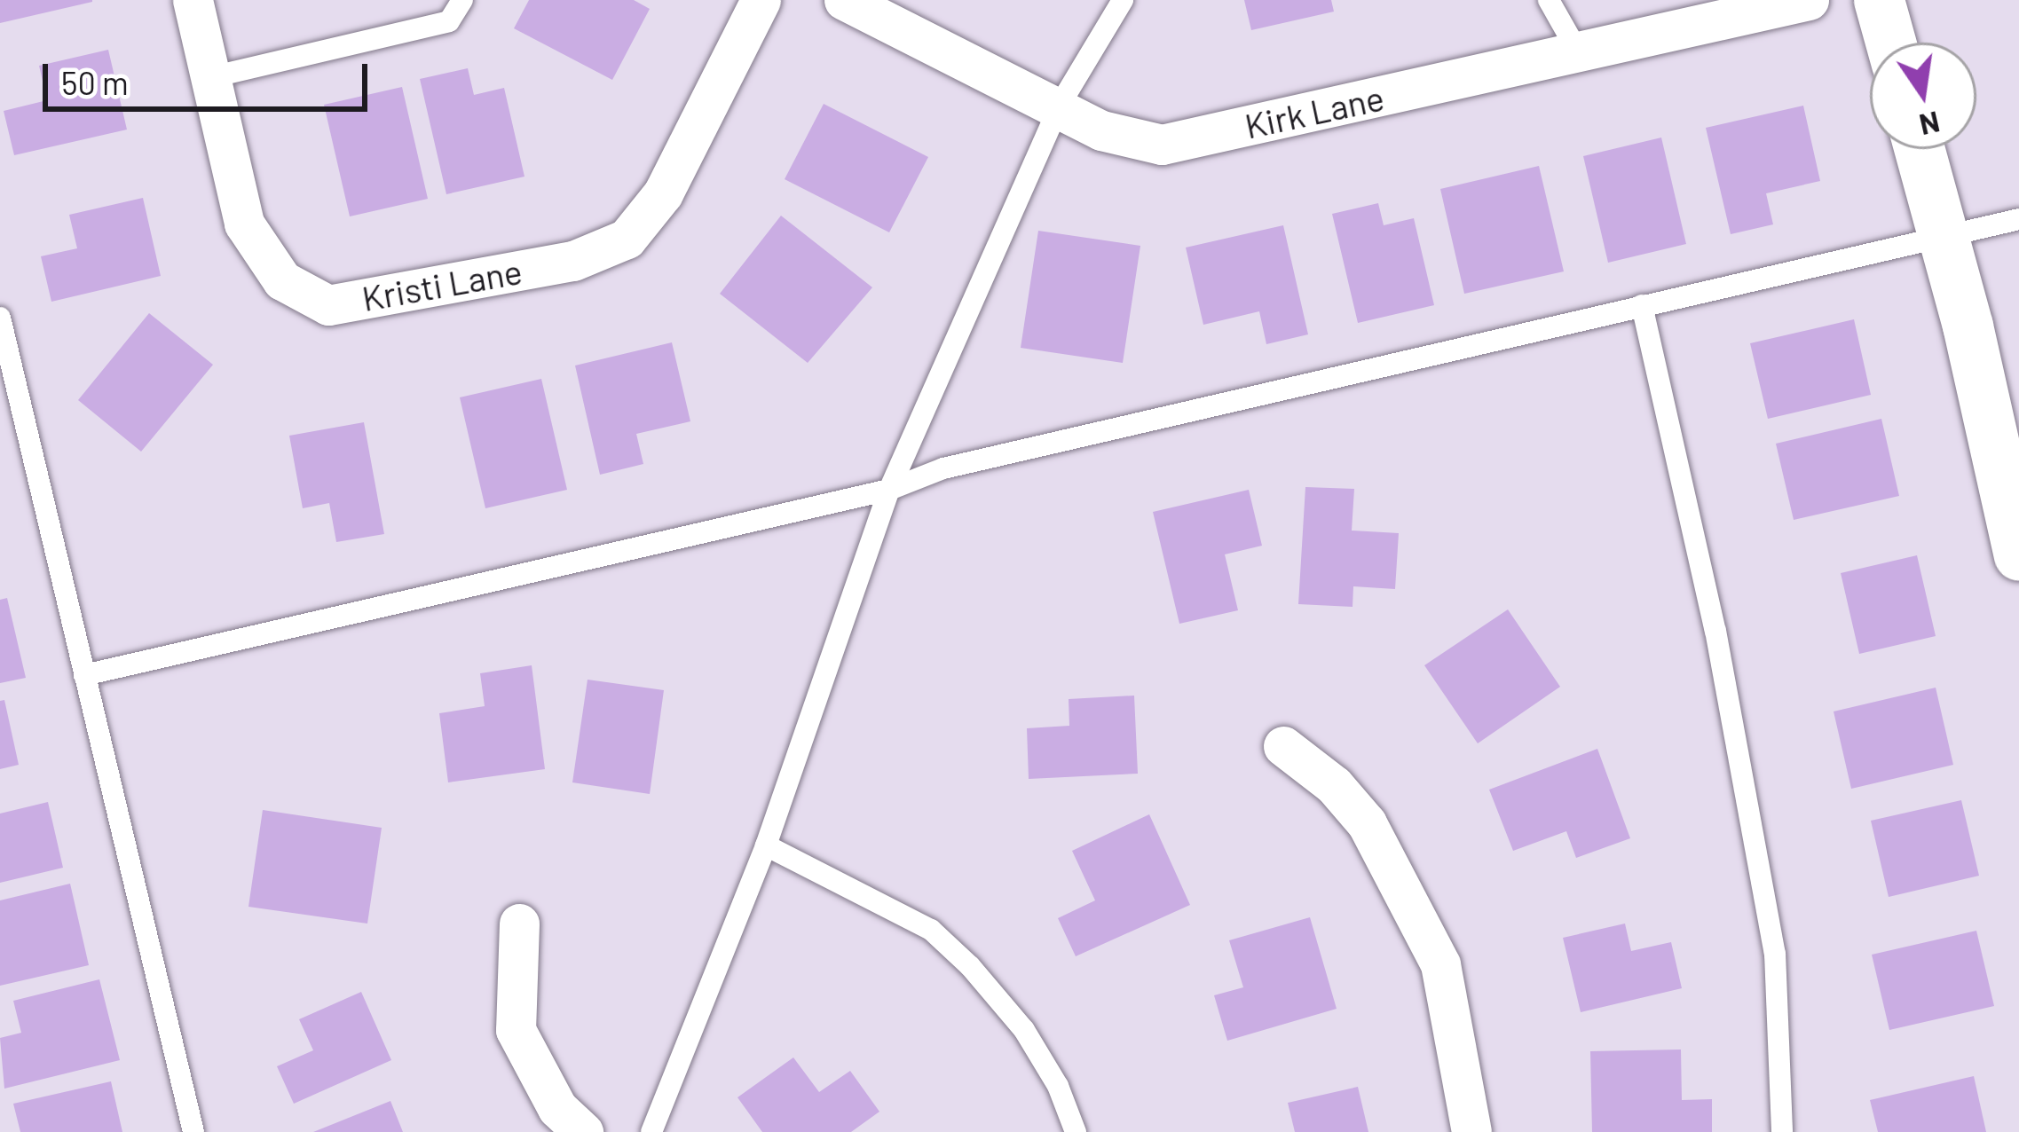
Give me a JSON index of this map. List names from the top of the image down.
{
  "streets": {
    "street": ["Kirk Lane", "Kristi Lane"]
  },
  "scale_bar": "50 m",
  "north": "bottom"
}
